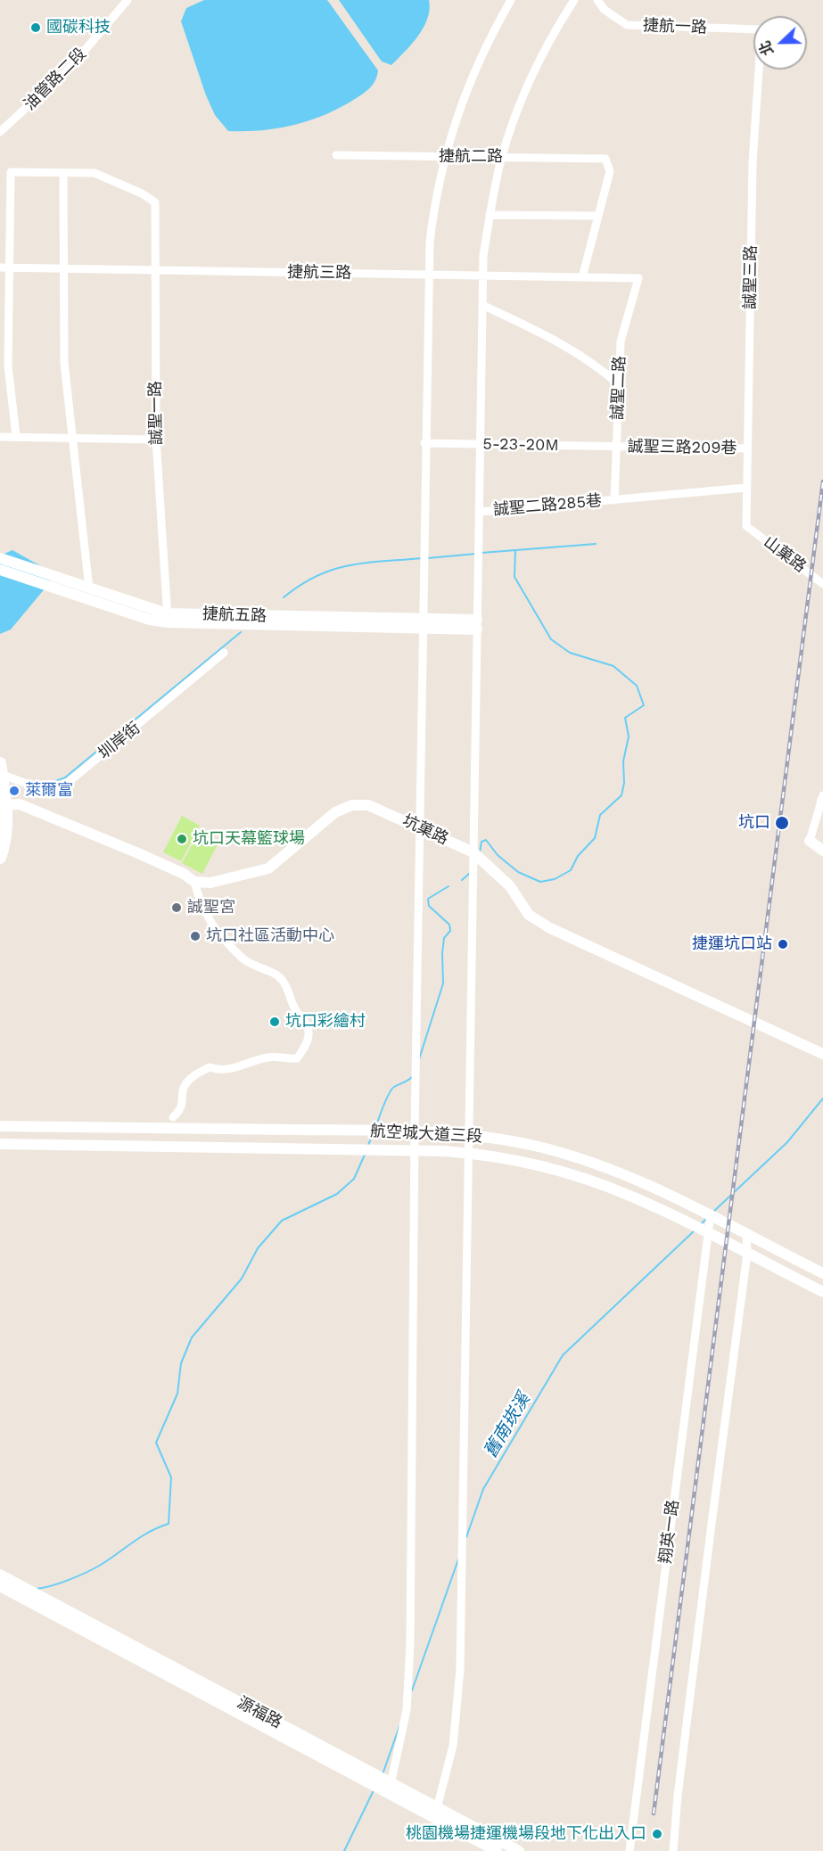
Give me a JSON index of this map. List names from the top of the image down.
{
  "streets": {
    "street": [
      "捷航一路",
      "油管路二段",
      "捷航二路",
      "捷航三路",
      "誠聖三路",
      "誠聖二路",
      "誠聖一路",
      "5-23-20M",
      "誠聖三路209巷",
      "誠聖二路285巷",
      "山菓路",
      "捷航五路",
      "圳岸街",
      "坑菓路",
      "航空城大道三段",
      "翔英一路",
      "源福路"
    ]
  },
  "crossings": [
    ["捷航三路", "誠聖二路"],
    ["捷航三路", "誠聖一路"],
    ["誠聖三路", "誠聖三路209巷"],
    ["誠聖三路", "誠聖二路285巷"],
    ["誠聖三路", "山菓路"],
    ["誠聖二路", "5-23-20M"],
    ["誠聖二路", "誠聖三路209巷"],
    ["誠聖二路", "誠聖二路285巷"],
    ["誠聖一路", "捷航五路"],
    ["5-23-20M", "誠聖三路209巷"],
    ["航空城大道三段", "翔英一路"]
  ],
  "water": ["舊南崁溪"],
  "places": [
    "國碳科技",
    "萊爾富",
    "坑口",
    "坑口天幕籃球場",
    "誠聖宮",
    "坑口社區活動中心",
    "捷運坑口站",
    "坑口彩繪村",
    "桃園機場捷運機場段地下化出入口"
  ],
  "north": "left"
}
